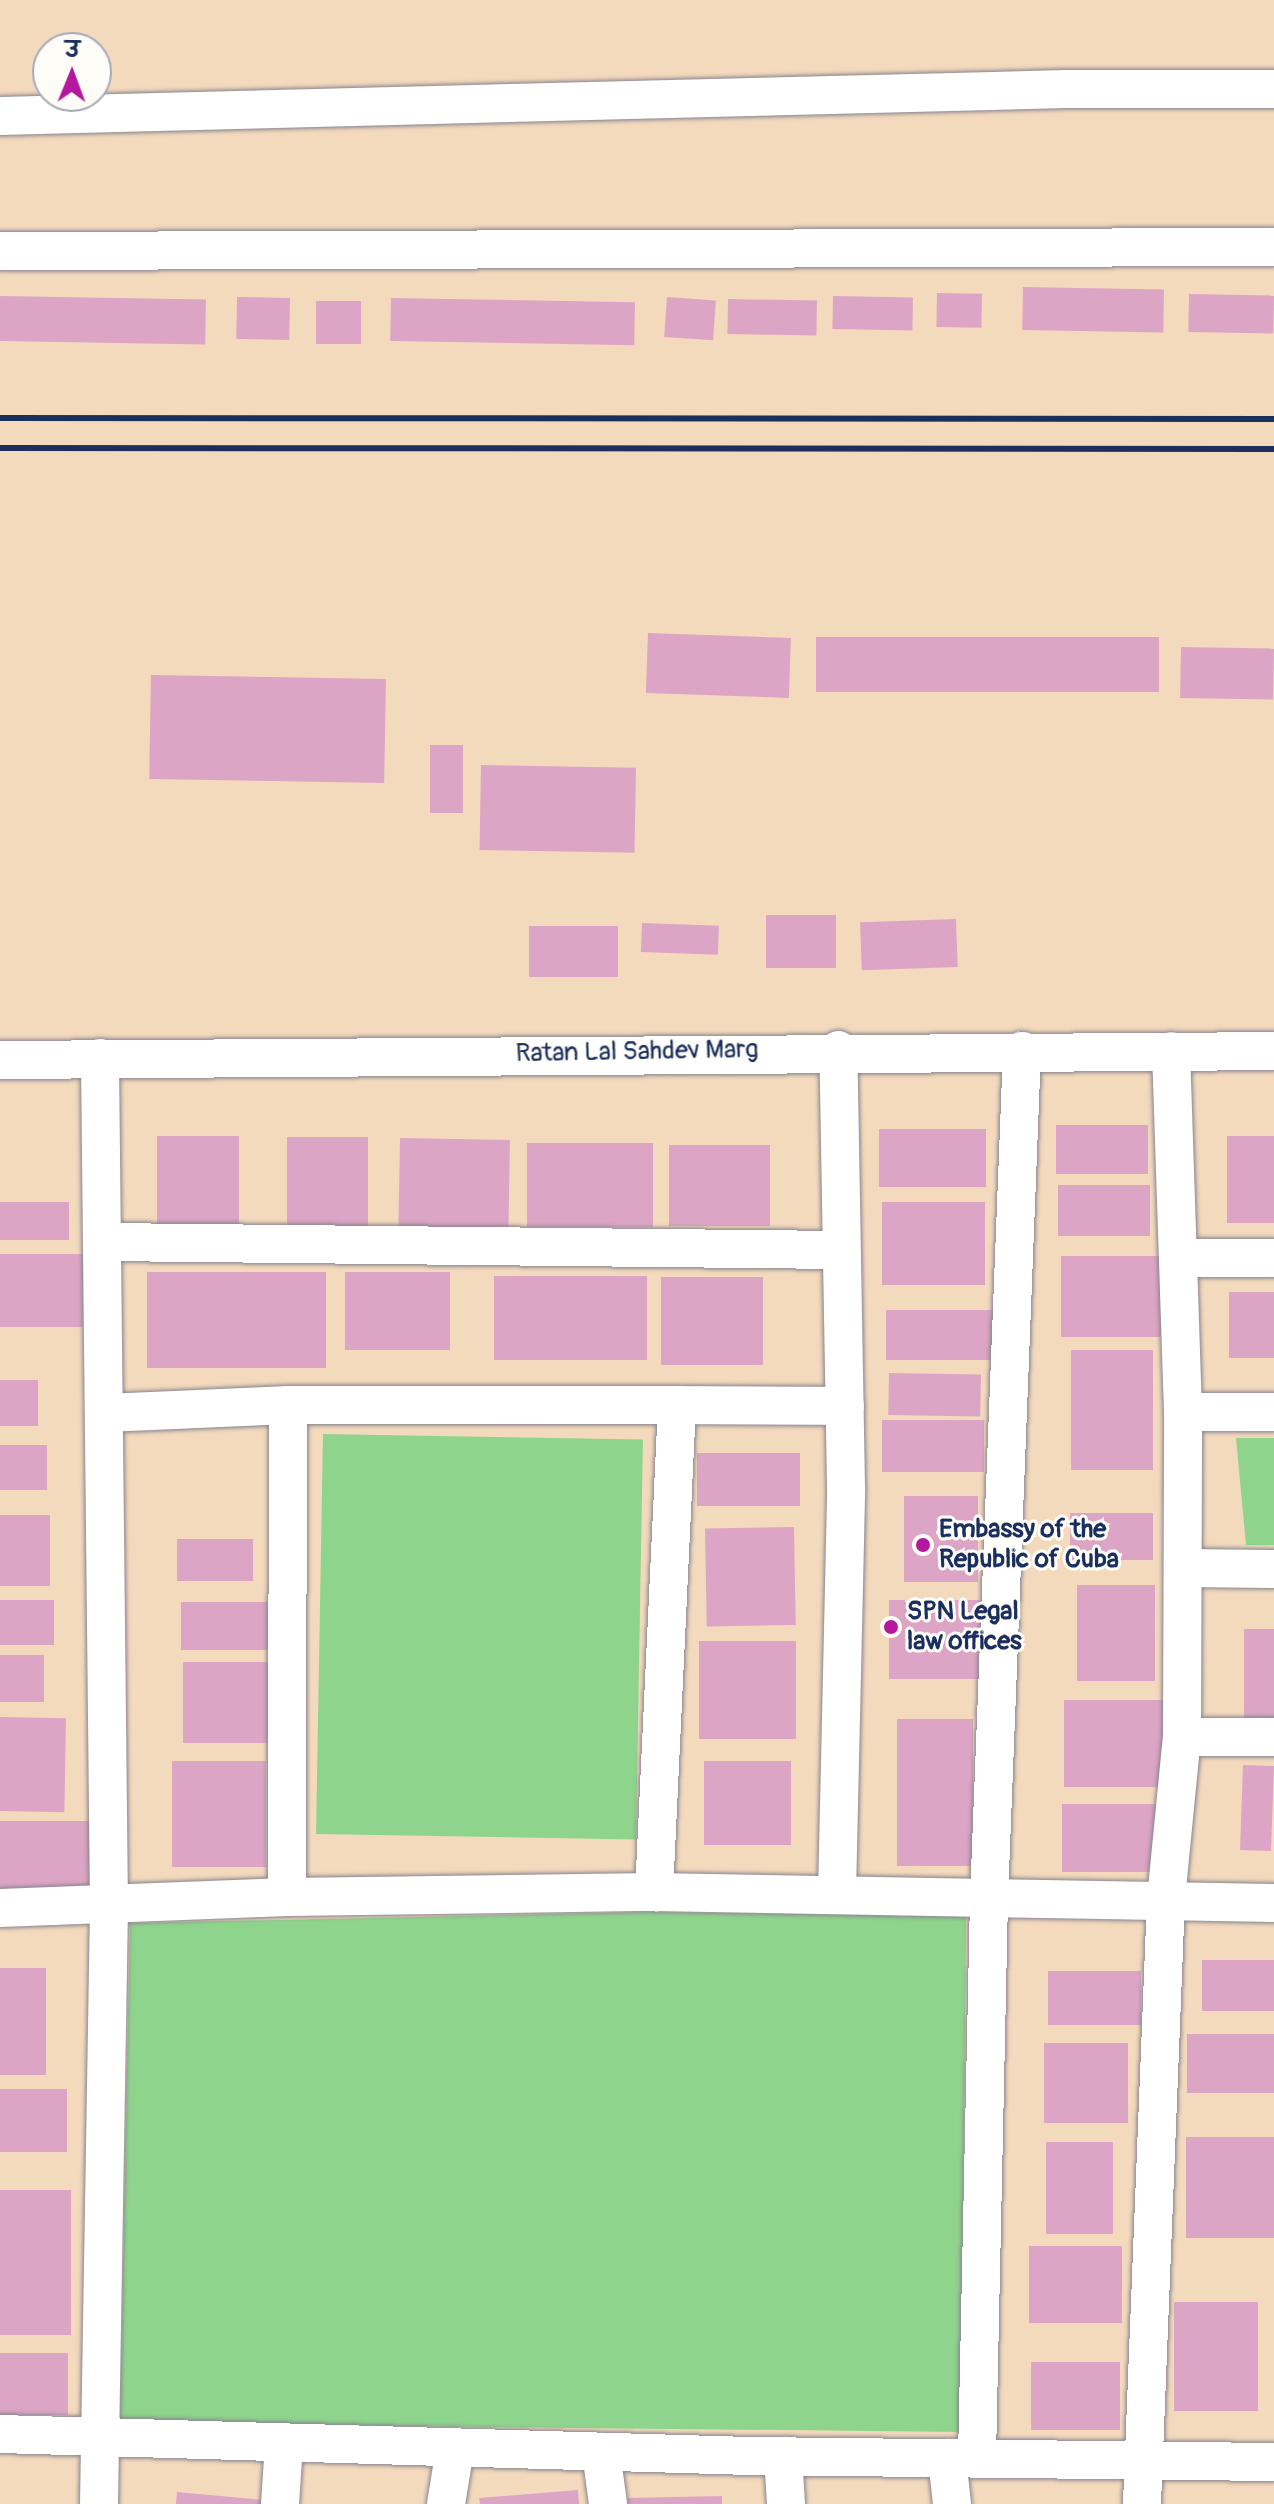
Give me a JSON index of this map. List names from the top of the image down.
{
  "streets": {
    "street": ["Ratan Lal Sahdev Marg"]
  },
  "places": ["Embassy of the Republic of Cuba", "SPN Legal law offices"],
  "north": "top"
}
